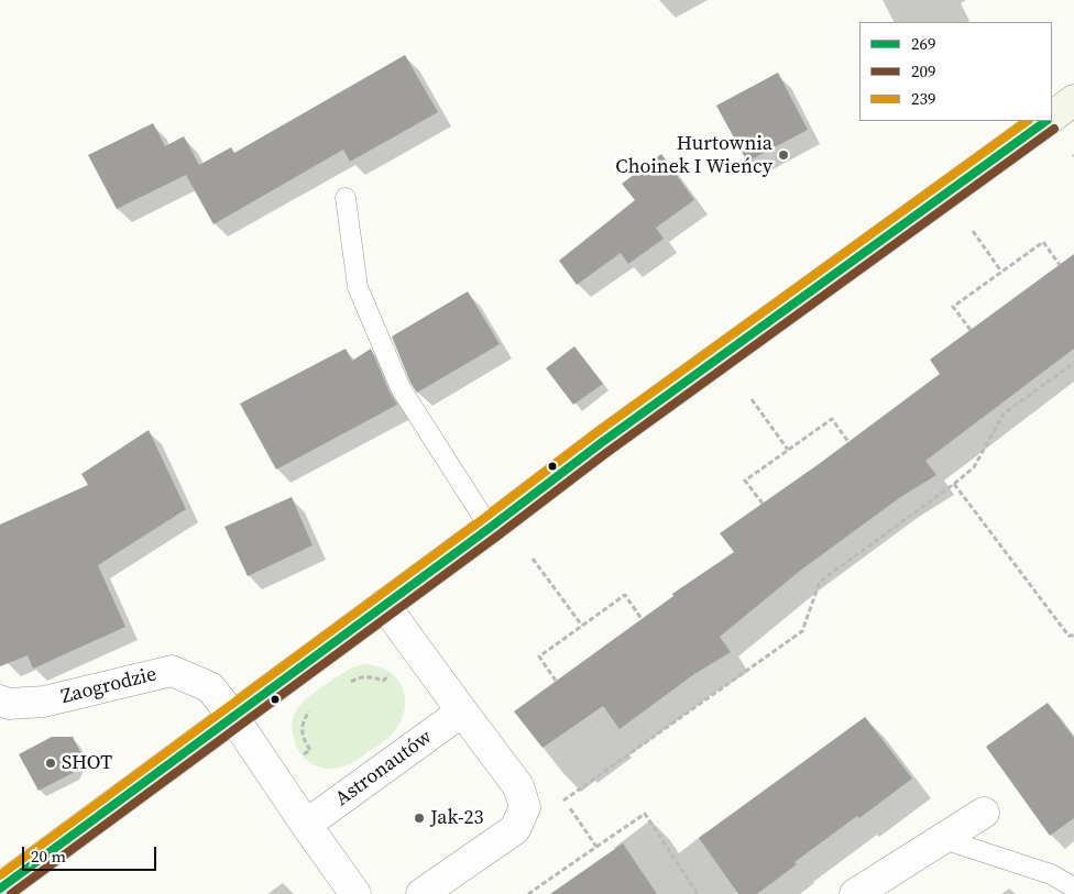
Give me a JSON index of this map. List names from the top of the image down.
{
  "streets": {
    "street": ["Zaogrodzie", "Astronautów"]
  },
  "places": ["Hurtownia Choinek I Wieńcy", "SHOT", "Jak-23"],
  "lines": ["transit line 269", "transit line 239", "transit line 209"],
  "legend": ["269", "209", "239"],
  "scale_bar": "20 m"
}
